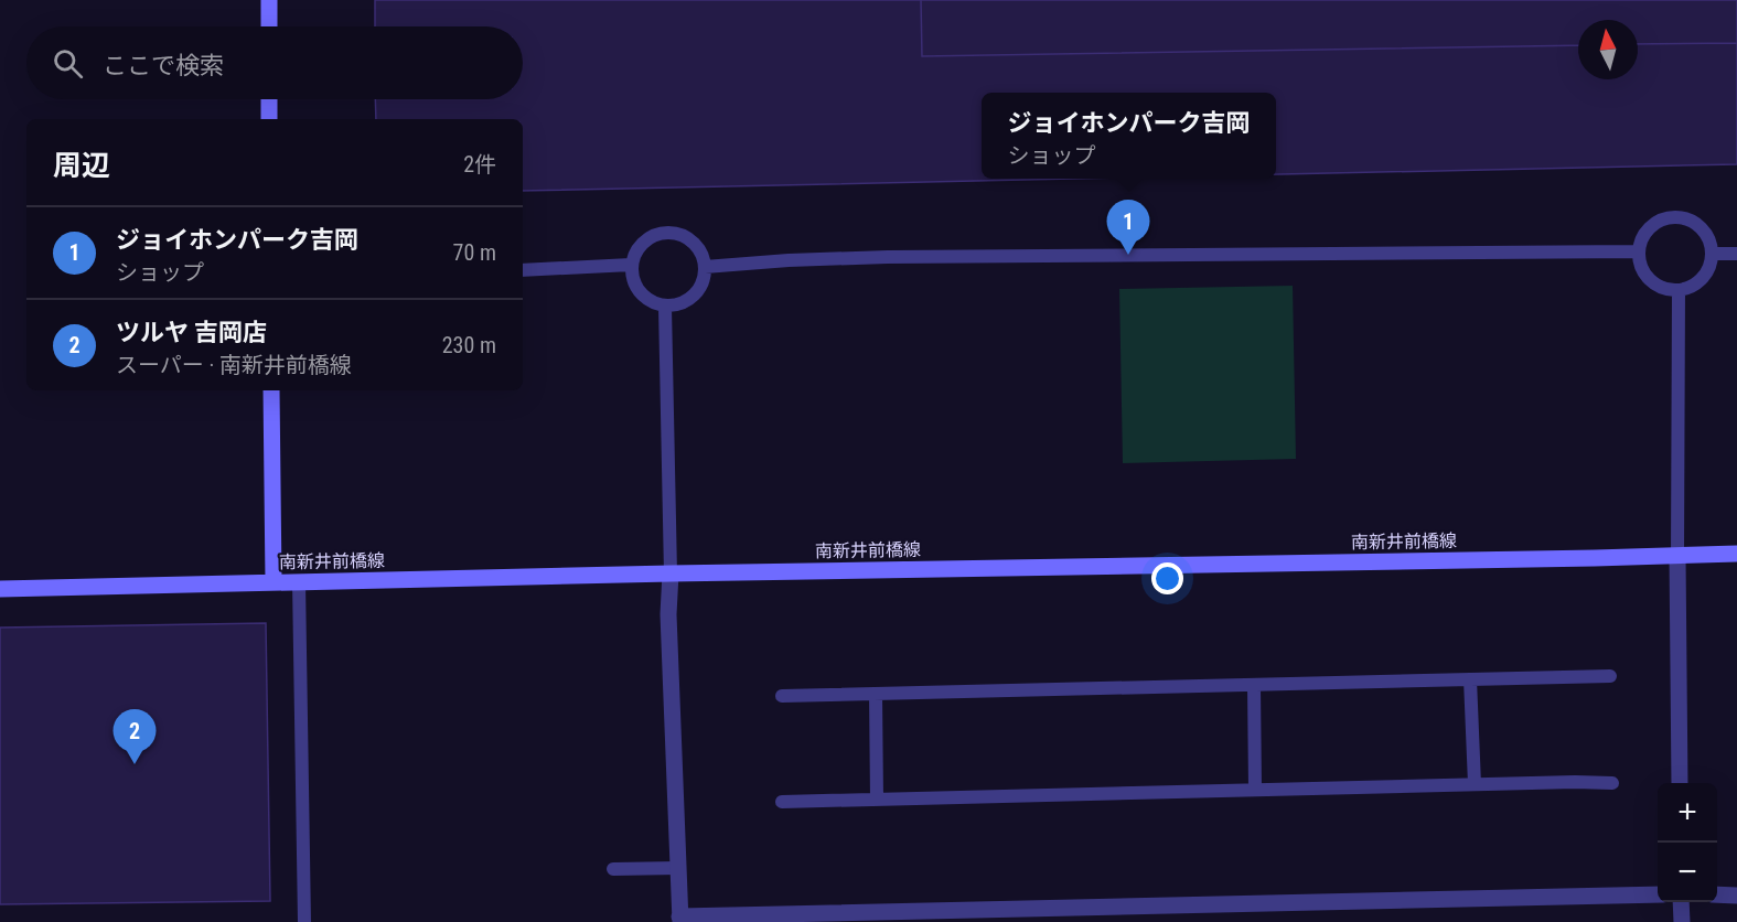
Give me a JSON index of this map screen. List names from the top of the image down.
{
  "streets": {
    "main road": ["南新井前橋線"]
  },
  "north": "top",
  "page": {
    "search": "ここで検索",
    "popup": ["ジョイホンパーク吉岡", "ショップ"],
    "heading": ["周辺", "2件"],
    "pins": ["1", "2"],
    "list": [
      {
        "mark": "1",
        "name": "ジョイホンパーク吉岡",
        "note": "ショップ",
        "value": "70 m"
      },
      {
        "mark": "2",
        "name": "ツルヤ 吉岡店",
        "note": "スーパー · 南新井前橋線",
        "value": "230 m"
      }
    ],
    "map_buttons": ["+", "−"]
  }
}
